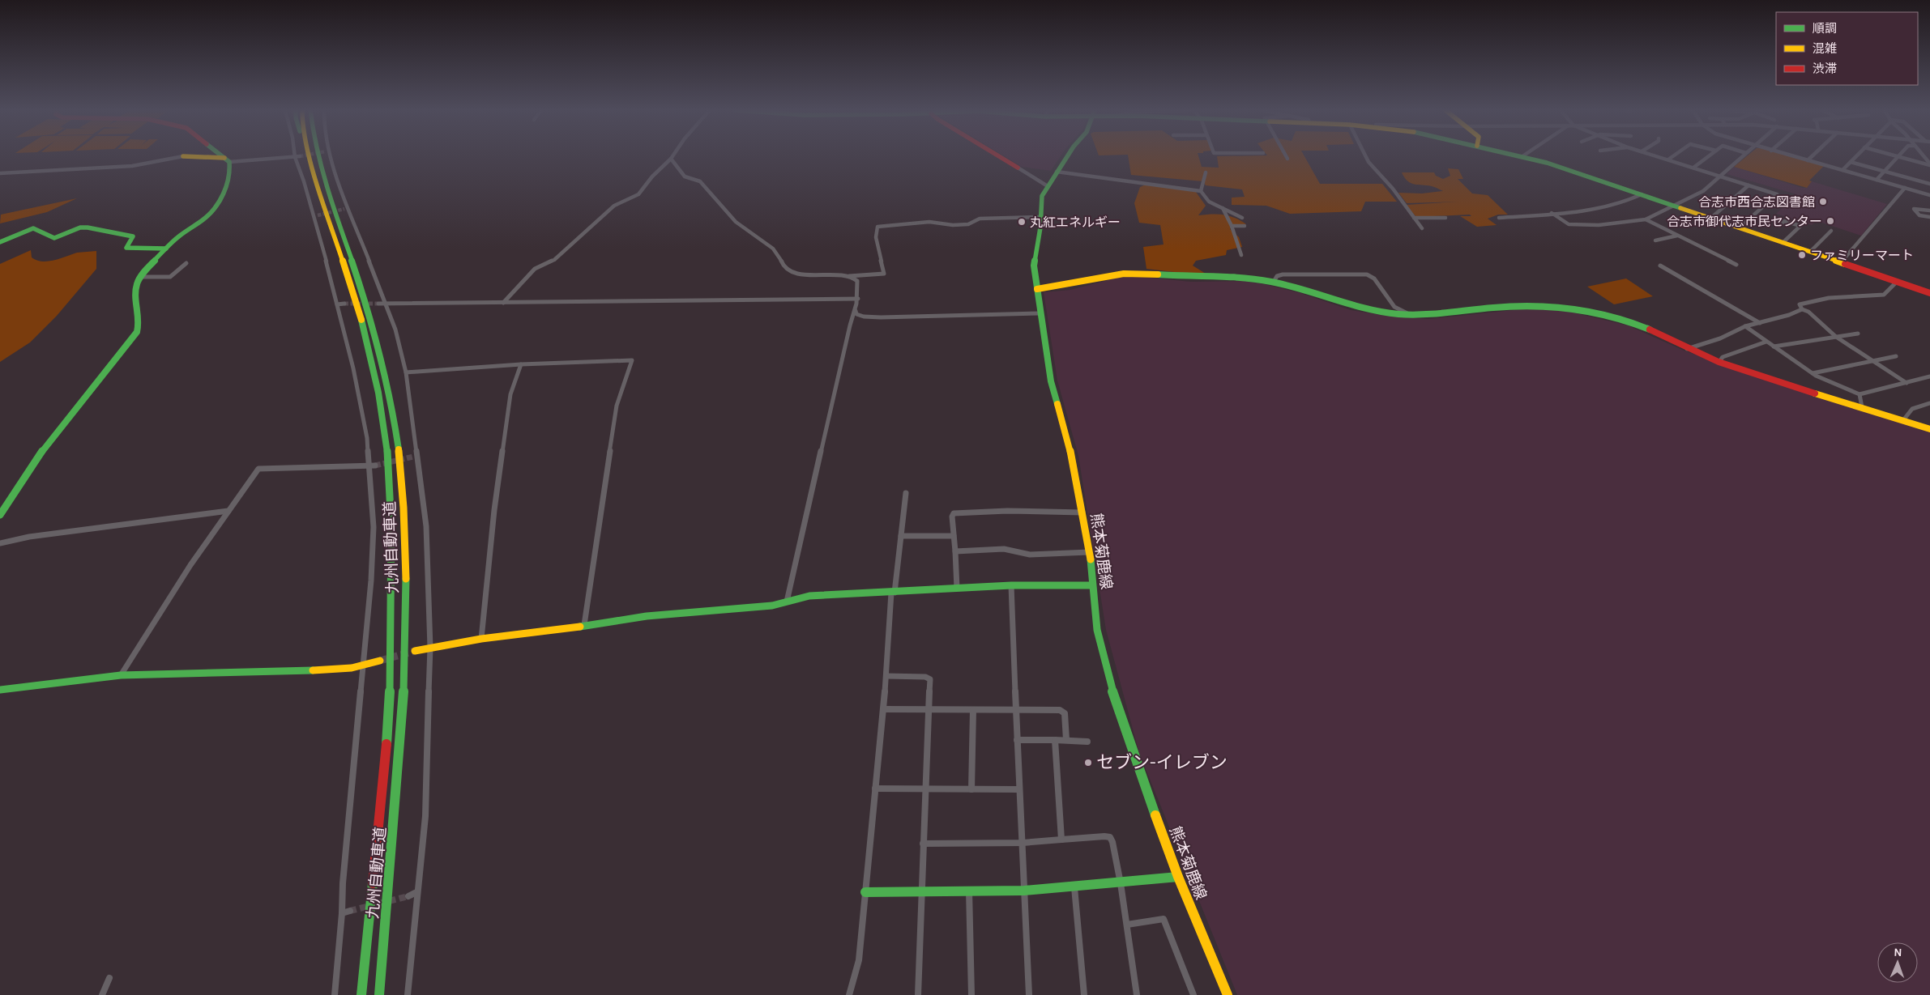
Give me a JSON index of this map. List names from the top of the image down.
{
  "streets": {
    "main road": ["九州自動車道", "熊本菊鹿線"]
  },
  "places": [
    "合志市西合志図書館",
    "合志市御代志市民センター",
    "丸紅エネルギー",
    "ファミリーマート",
    "セブン-イレブン"
  ],
  "legend": ["順調", "混雑", "渋滞"],
  "north": "top"
}
